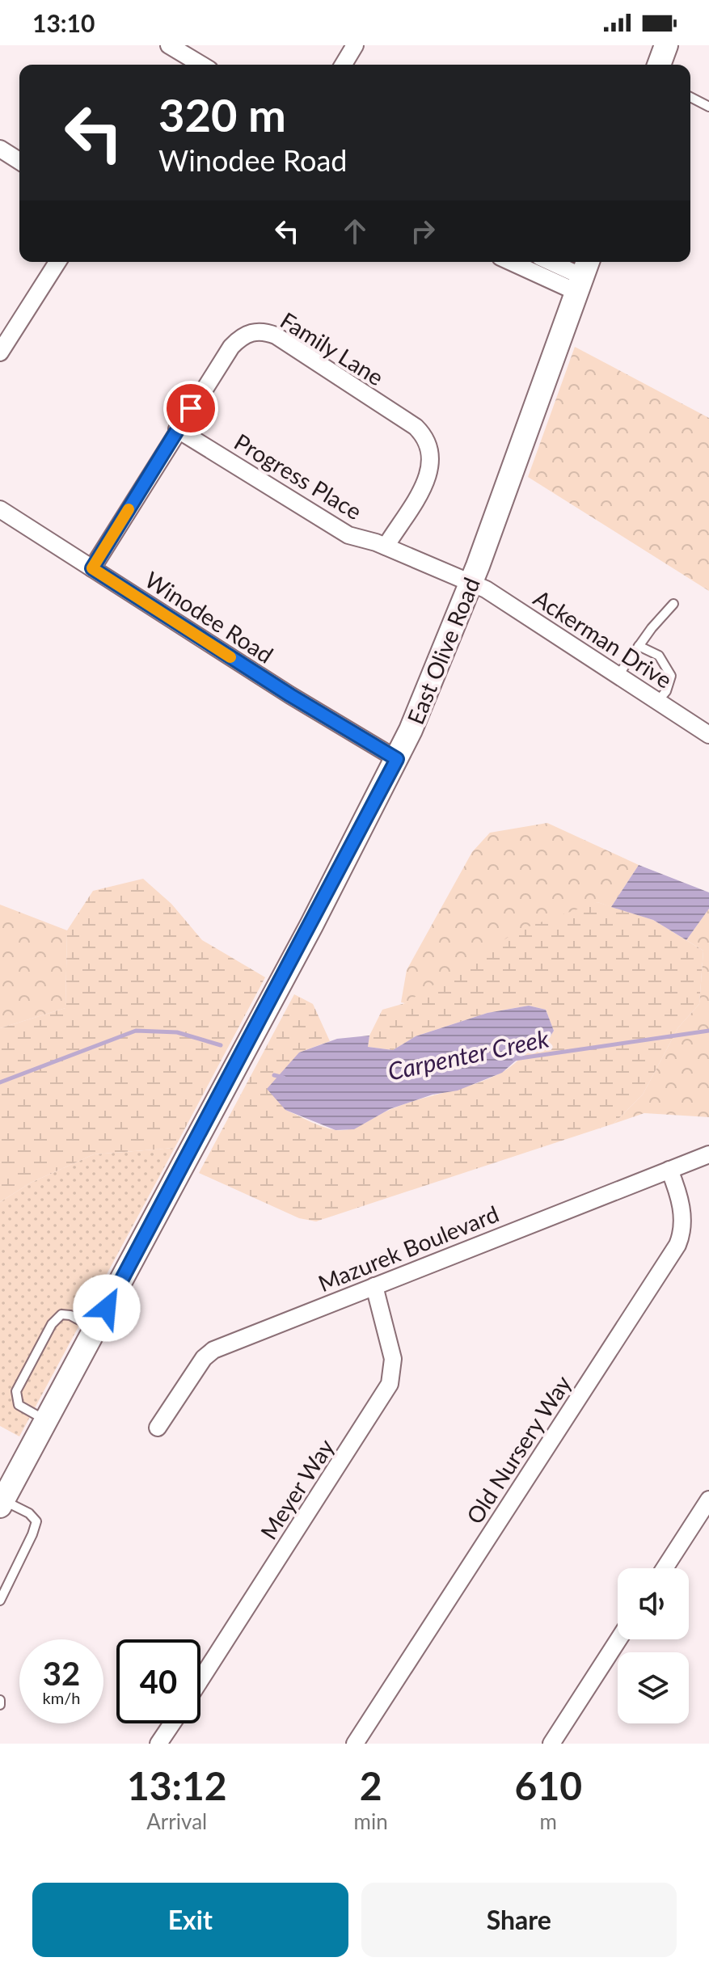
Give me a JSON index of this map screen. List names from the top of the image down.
{
  "streets": {
    "street": [
      "Family Lane",
      "Progress Place",
      "Winodee Road",
      "Ackerman Drive",
      "East Olive Road",
      "Mazurek Boulevard",
      "Old Nursery Way",
      "Meyer Way"
    ]
  },
  "crossings": [
    ["Family Lane", "Progress Place"],
    ["Family Lane", "Winodee Road"],
    ["Progress Place", "Ackerman Drive"],
    ["Progress Place", "East Olive Road"],
    ["Winodee Road", "East Olive Road"],
    ["Ackerman Drive", "East Olive Road"],
    ["Mazurek Boulevard", "Old Nursery Way"],
    ["Mazurek Boulevard", "Meyer Way"]
  ],
  "water": ["Carpenter Creek"],
  "page": {
    "status": "13:10",
    "turn": ["320 m", "Winodee Road"],
    "speed": "32 km/h",
    "limit": "40",
    "eta": [
      "13:12",
      "Arrival",
      "2",
      "min",
      "610",
      "m"
    ],
    "buttons": ["Exit", "Share"]
  }
}
